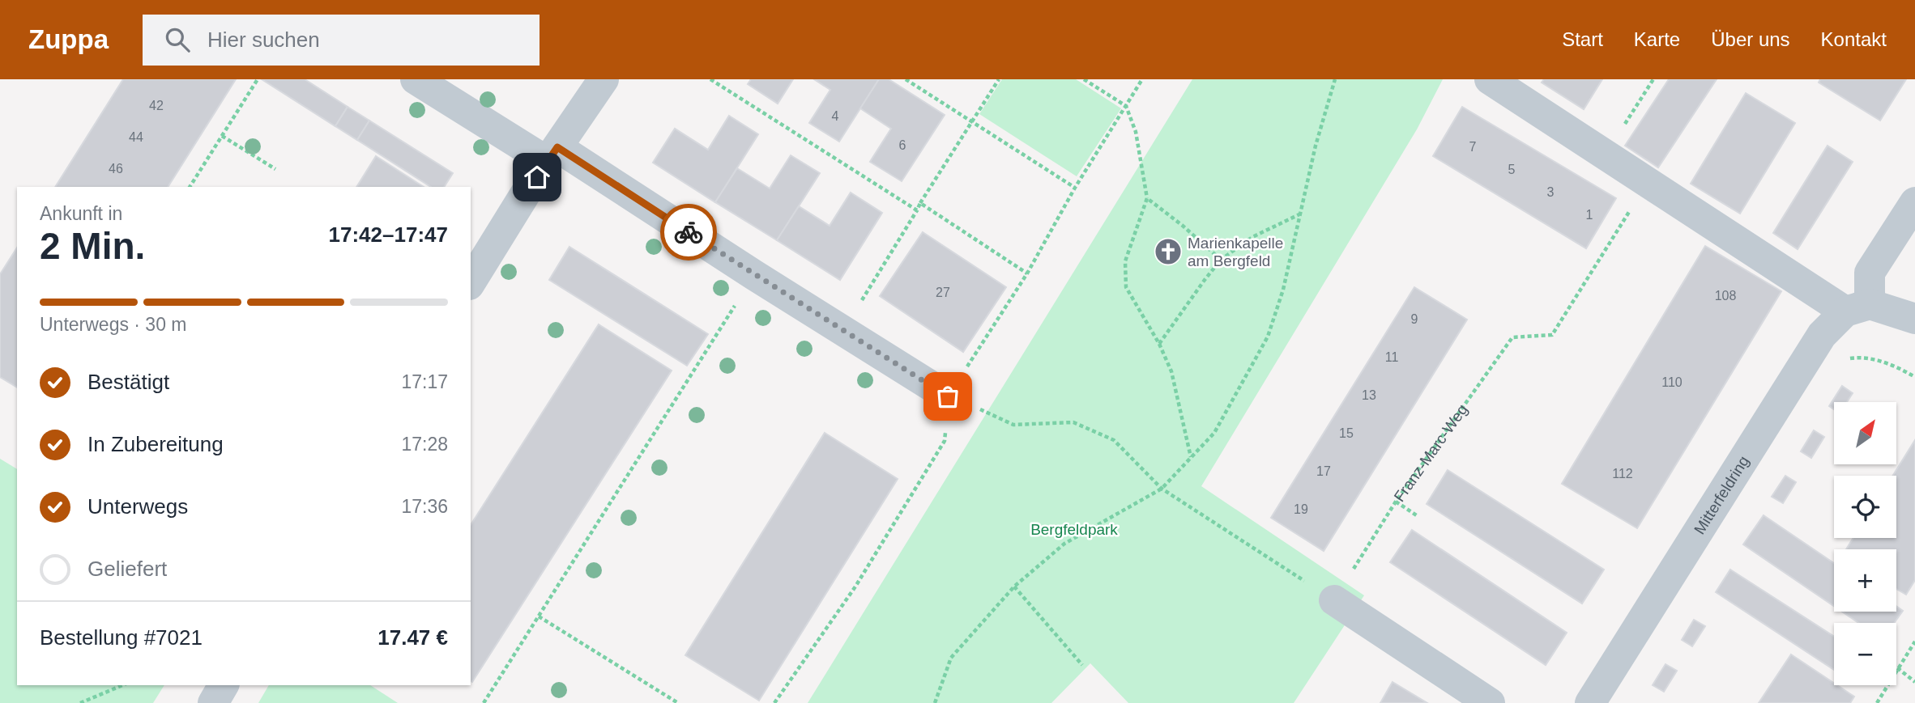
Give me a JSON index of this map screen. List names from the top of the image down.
{
  "streets": {
    "street": ["Mitterfeldring"],
    "path": ["Franz-Marc-Weg"]
  },
  "parks": ["Bergfeldpark"],
  "places": {
    "church": ["Marienkapelle am Bergfeld"]
  },
  "house_numbers": [
    "42",
    "4",
    "44",
    "6",
    "7",
    "46",
    "5",
    "3",
    "1",
    "27",
    "108",
    "9",
    "11",
    "110",
    "13",
    "15",
    "17",
    "112",
    "19"
  ],
  "north": "top right",
  "page": {
    "header": "Zuppa",
    "search": "Hier suchen",
    "nav": [
      "Start",
      "Karte",
      "Über uns",
      "Kontakt"
    ],
    "heading": ["2 Min.", "Ankunft in", "17:42–17:47"],
    "panel": ["Bestellung #7021", "17.47 €"],
    "bar": "Unterwegs · 30 m",
    "list": [
      ["Bestätigt", "17:17"],
      ["In Zubereitung", "17:28"],
      ["Unterwegs", "17:36"],
      "Geliefert"
    ],
    "map_buttons": ["+", "−"]
  }
}
